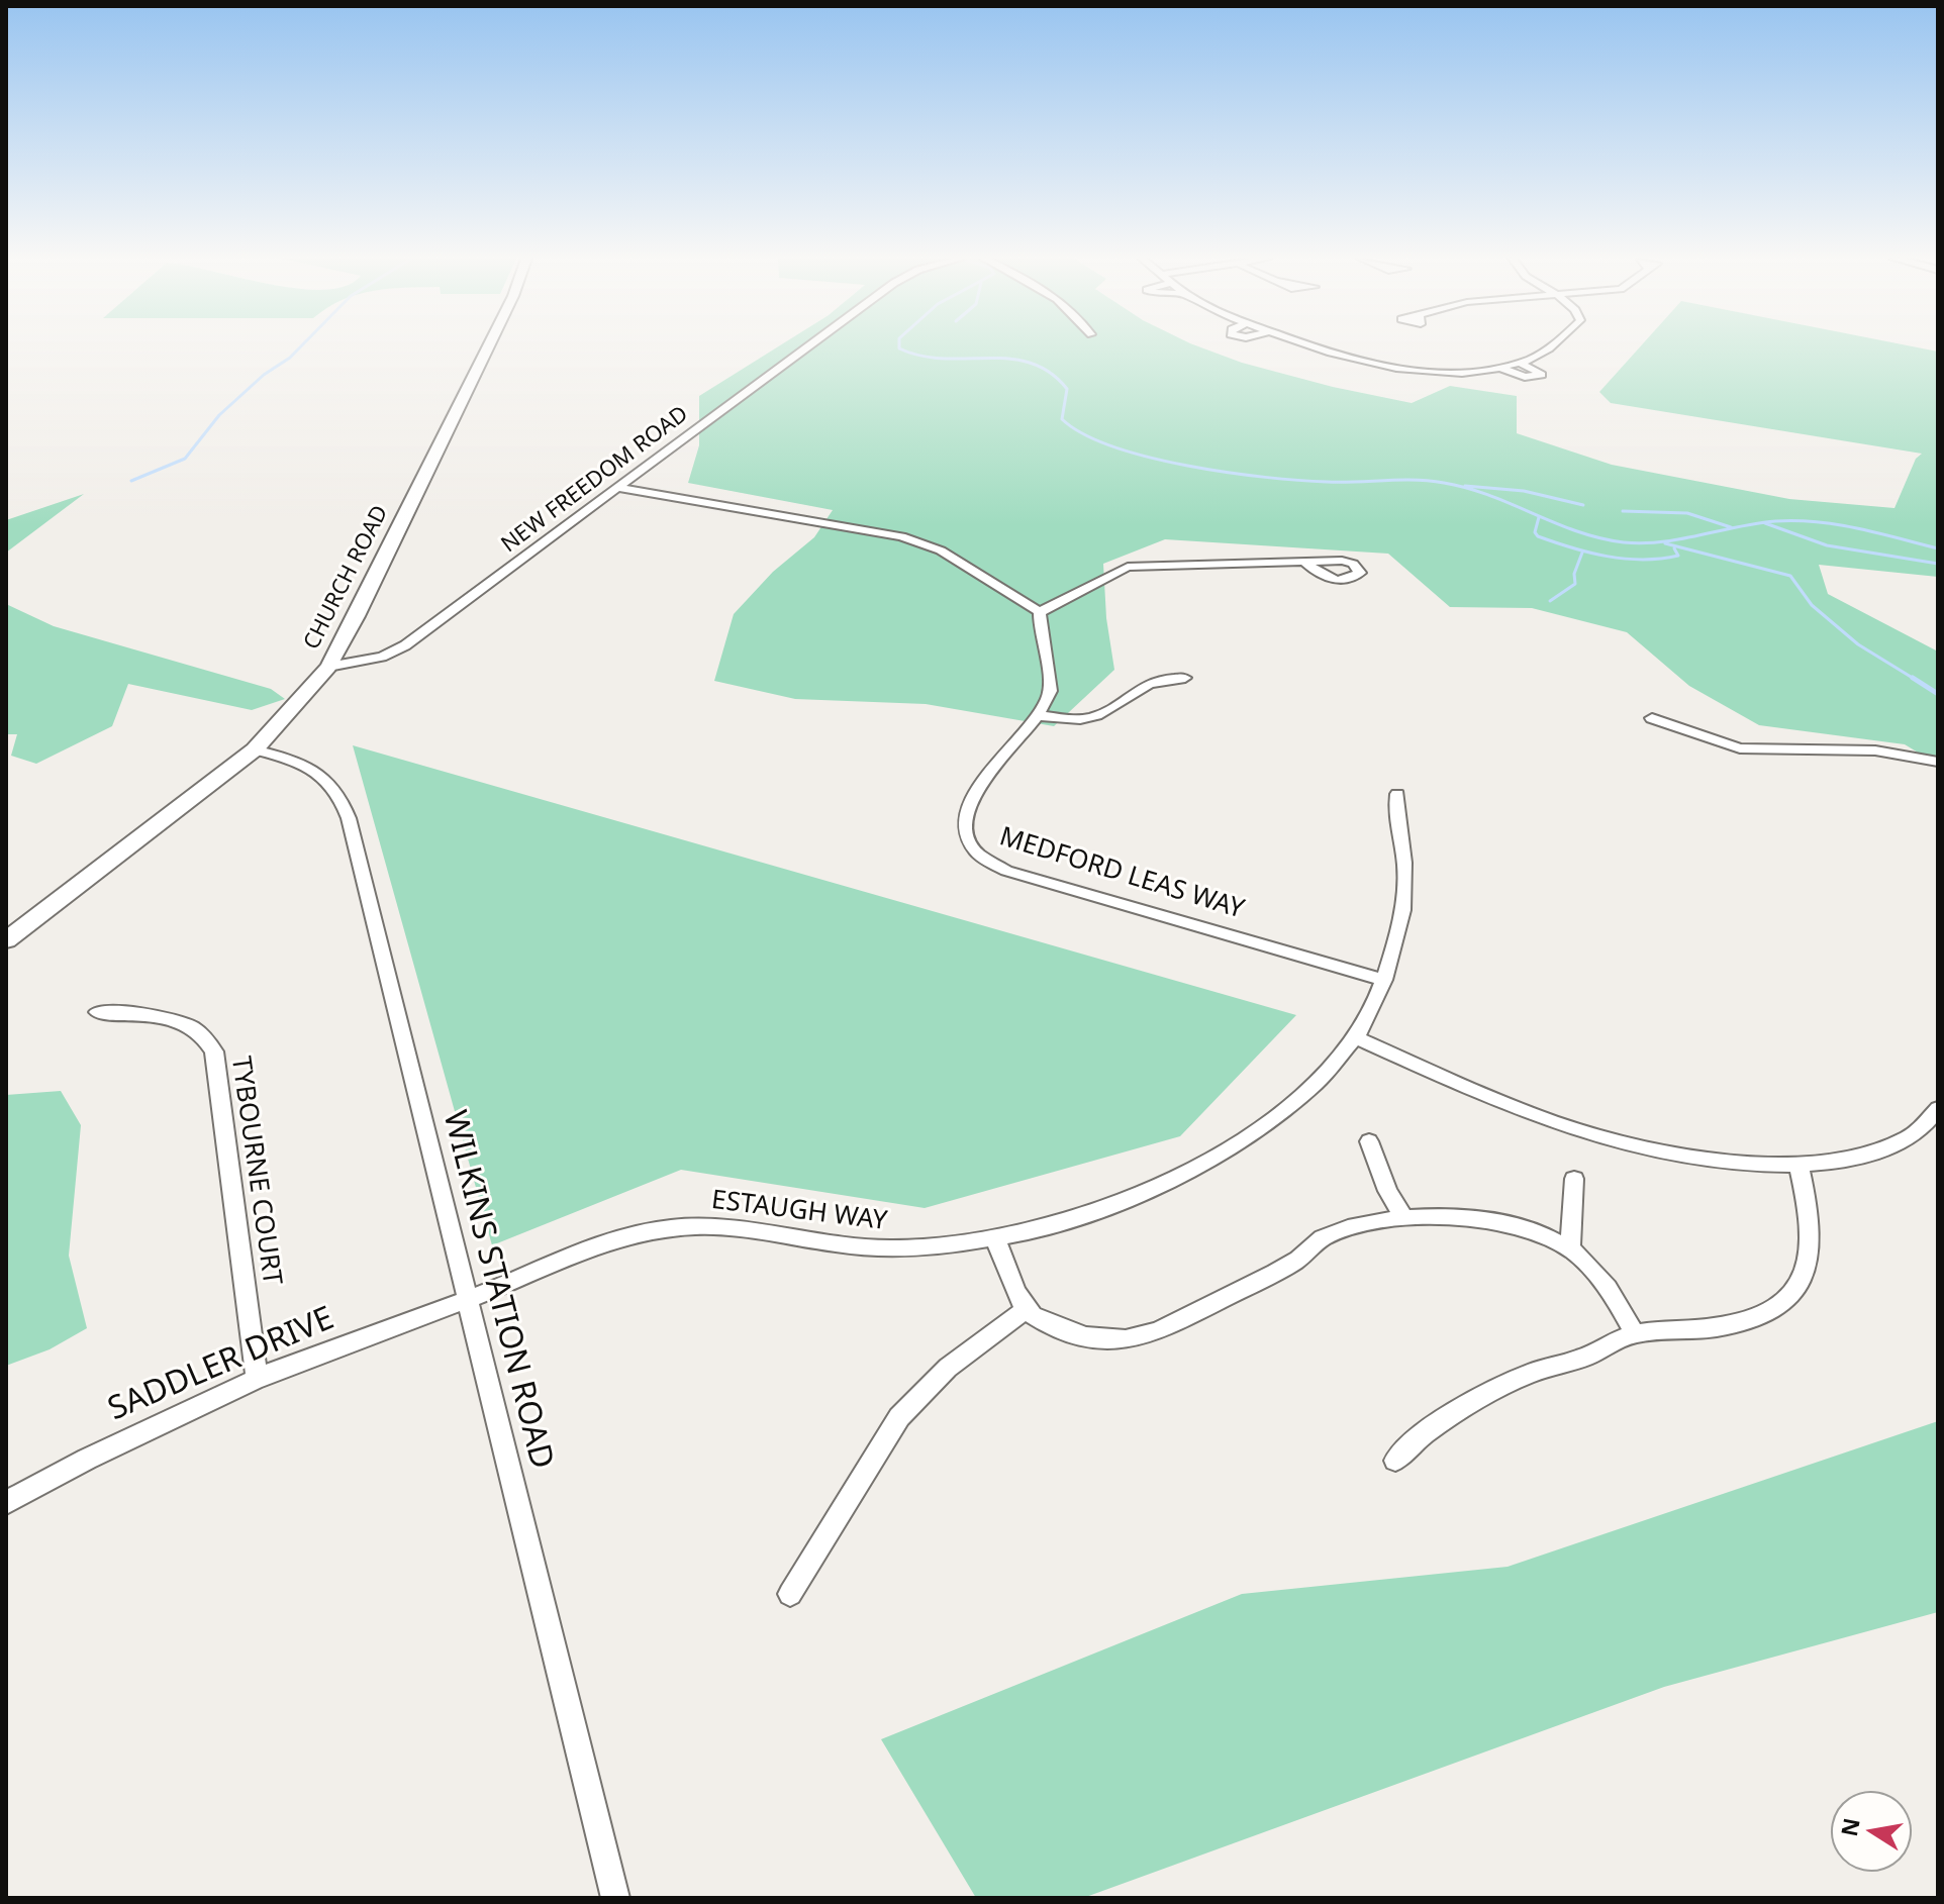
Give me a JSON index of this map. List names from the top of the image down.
{
  "streets": {
    "main road": ["CHURCH ROAD"],
    "street": [
      "NEW FREEDOM ROAD",
      "MEDFORD LEAS WAY",
      "TYBOURNE COURT",
      "ESTAUGH WAY",
      "WILKINS STATION ROAD",
      "SADDLER DRIVE"
    ]
  },
  "crossings": [
    ["NEW FREEDOM ROAD", "CHURCH ROAD"],
    ["CHURCH ROAD", "WILKINS STATION ROAD"],
    ["MEDFORD LEAS WAY", "ESTAUGH WAY"],
    ["TYBOURNE COURT", "SADDLER DRIVE"],
    ["ESTAUGH WAY", "WILKINS STATION ROAD"],
    ["ESTAUGH WAY", "SADDLER DRIVE"],
    ["WILKINS STATION ROAD", "SADDLER DRIVE"]
  ],
  "north": "left"
}
